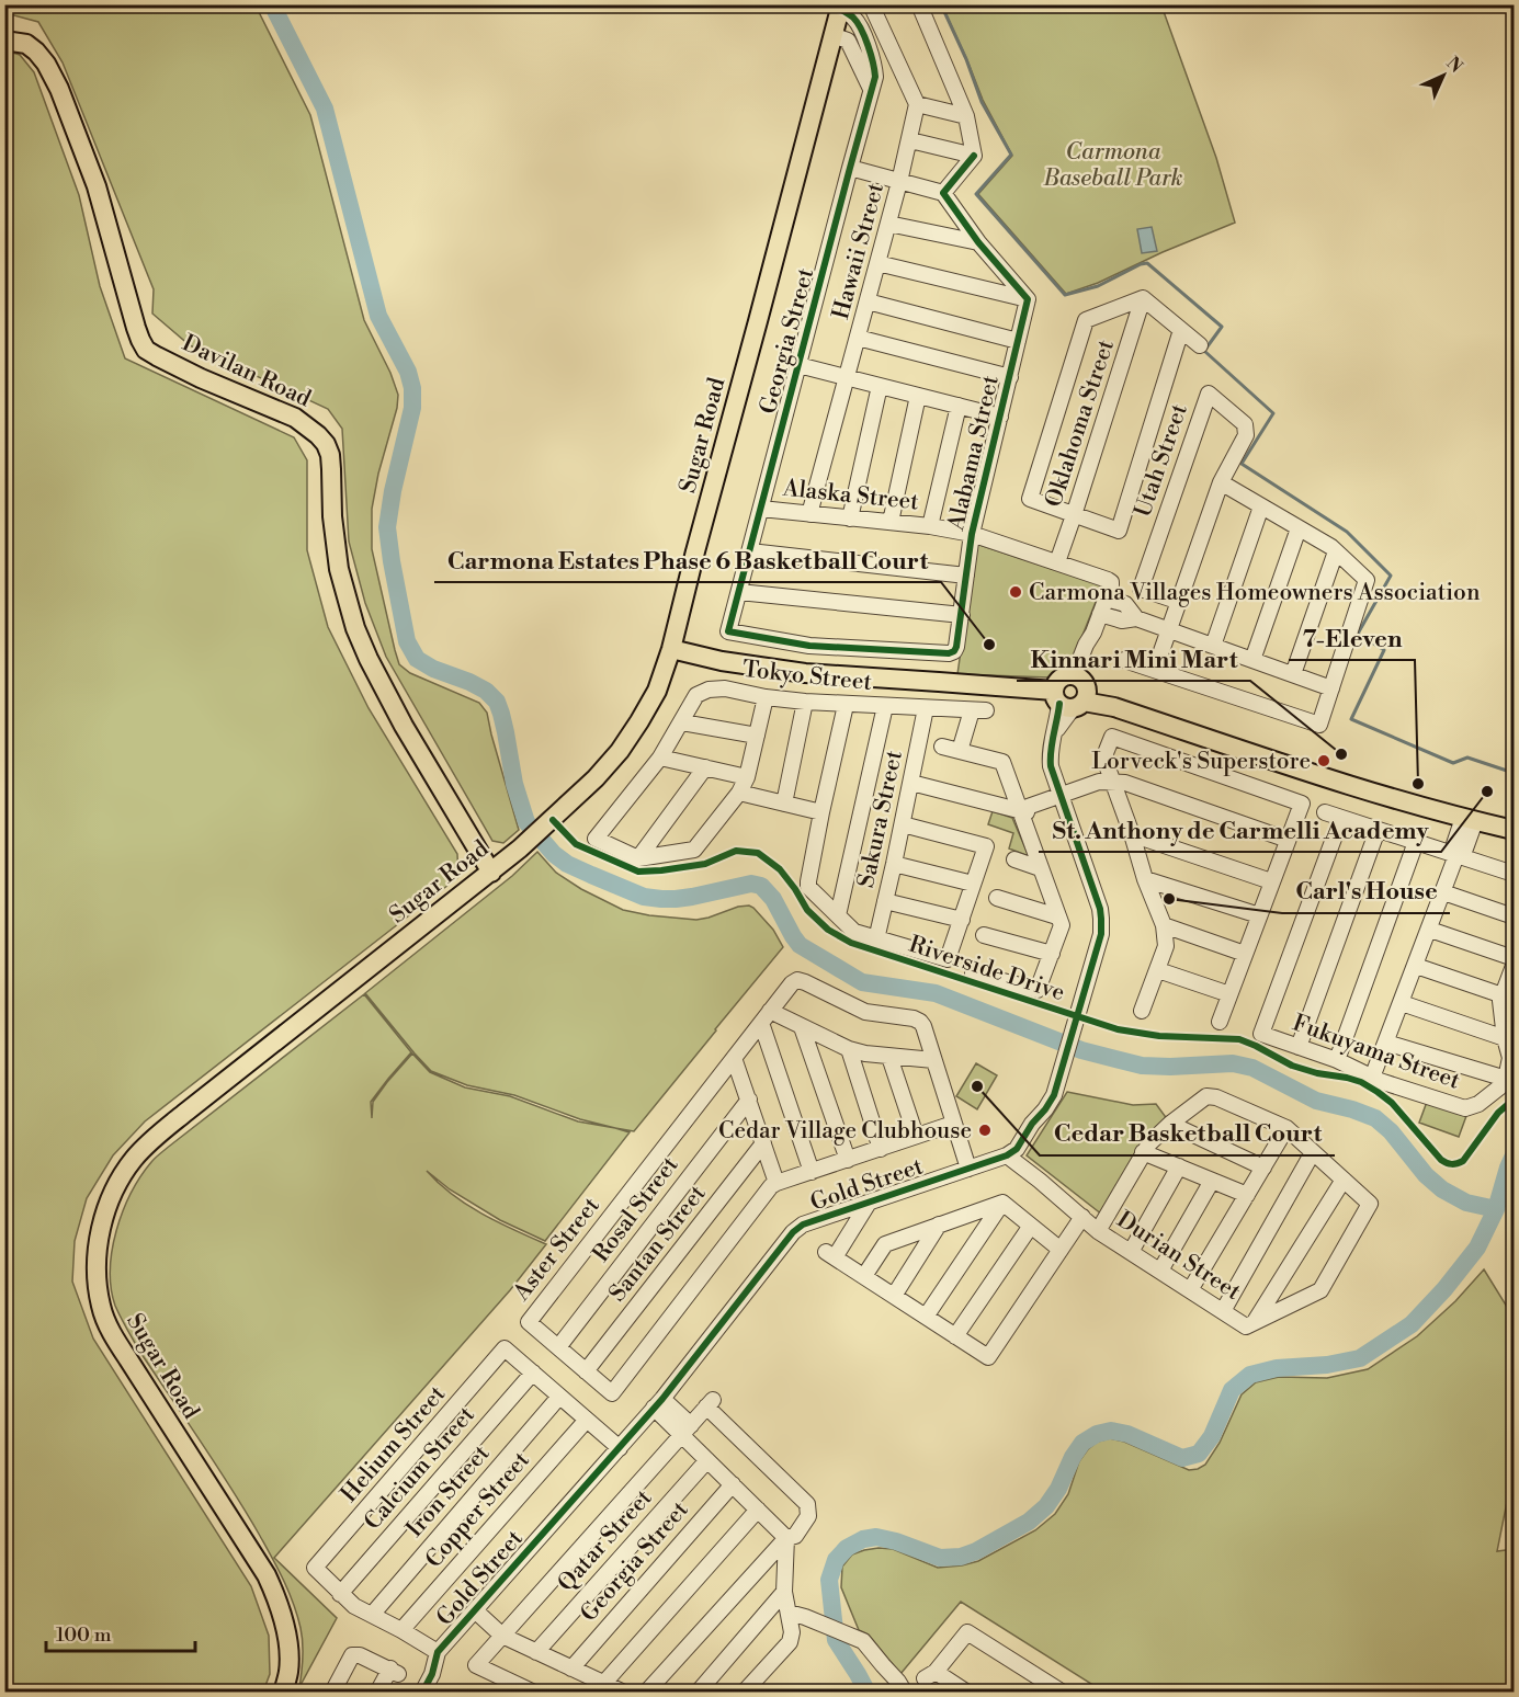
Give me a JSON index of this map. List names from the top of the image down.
{
  "streets": {
    "main road": ["Davilan Road", "Sugar Road"],
    "street": [
      "Hawaii Street",
      "Georgia Street",
      "Oklahoma Street",
      "Alabama Street",
      "Utah Street",
      "Alaska Street",
      "Tokyo Street",
      "Sakura Street",
      "Fukuyama Street",
      "Gold Street",
      "Rosal Street",
      "Santan Street",
      "Aster Street",
      "Durian Street",
      "Helium Street",
      "Calcium Street",
      "Iron Street",
      "Copper Street",
      "Qatar Street"
    ],
    "cycle path": ["Riverside Drive"]
  },
  "crossings": [
    ["Hawaii Street", "Alaska Street"],
    ["Georgia Street", "Sugar Road"],
    ["Georgia Street", "Alabama Street"],
    ["Georgia Street", "Alaska Street"],
    ["Davilan Road", "Sugar Road"],
    ["Oklahoma Street", "Alaska Street"],
    ["Alabama Street", "Alaska Street"],
    ["Tokyo Street", "Sakura Street"],
    ["Gold Street", "Aster Street"],
    ["Gold Street", "Durian Street"],
    ["Rosal Street", "Aster Street"],
    ["Santan Street", "Aster Street"],
    ["Helium Street", "Calcium Street"]
  ],
  "parks": ["Carmona Baseball Park"],
  "places": [
    "Carmona Villages Homeowners Association",
    "Carmona Estates Phase 6 Basketball Court",
    "Kinnari Mini Mart",
    "Lorveck's Superstore",
    "7-Eleven",
    "St. Anthony de Carmelli Academy",
    "Carl's House",
    "Cedar Basketball Court",
    "Cedar Village Clubhouse"
  ],
  "scale_bar": "100 m",
  "north": "top right"
}
